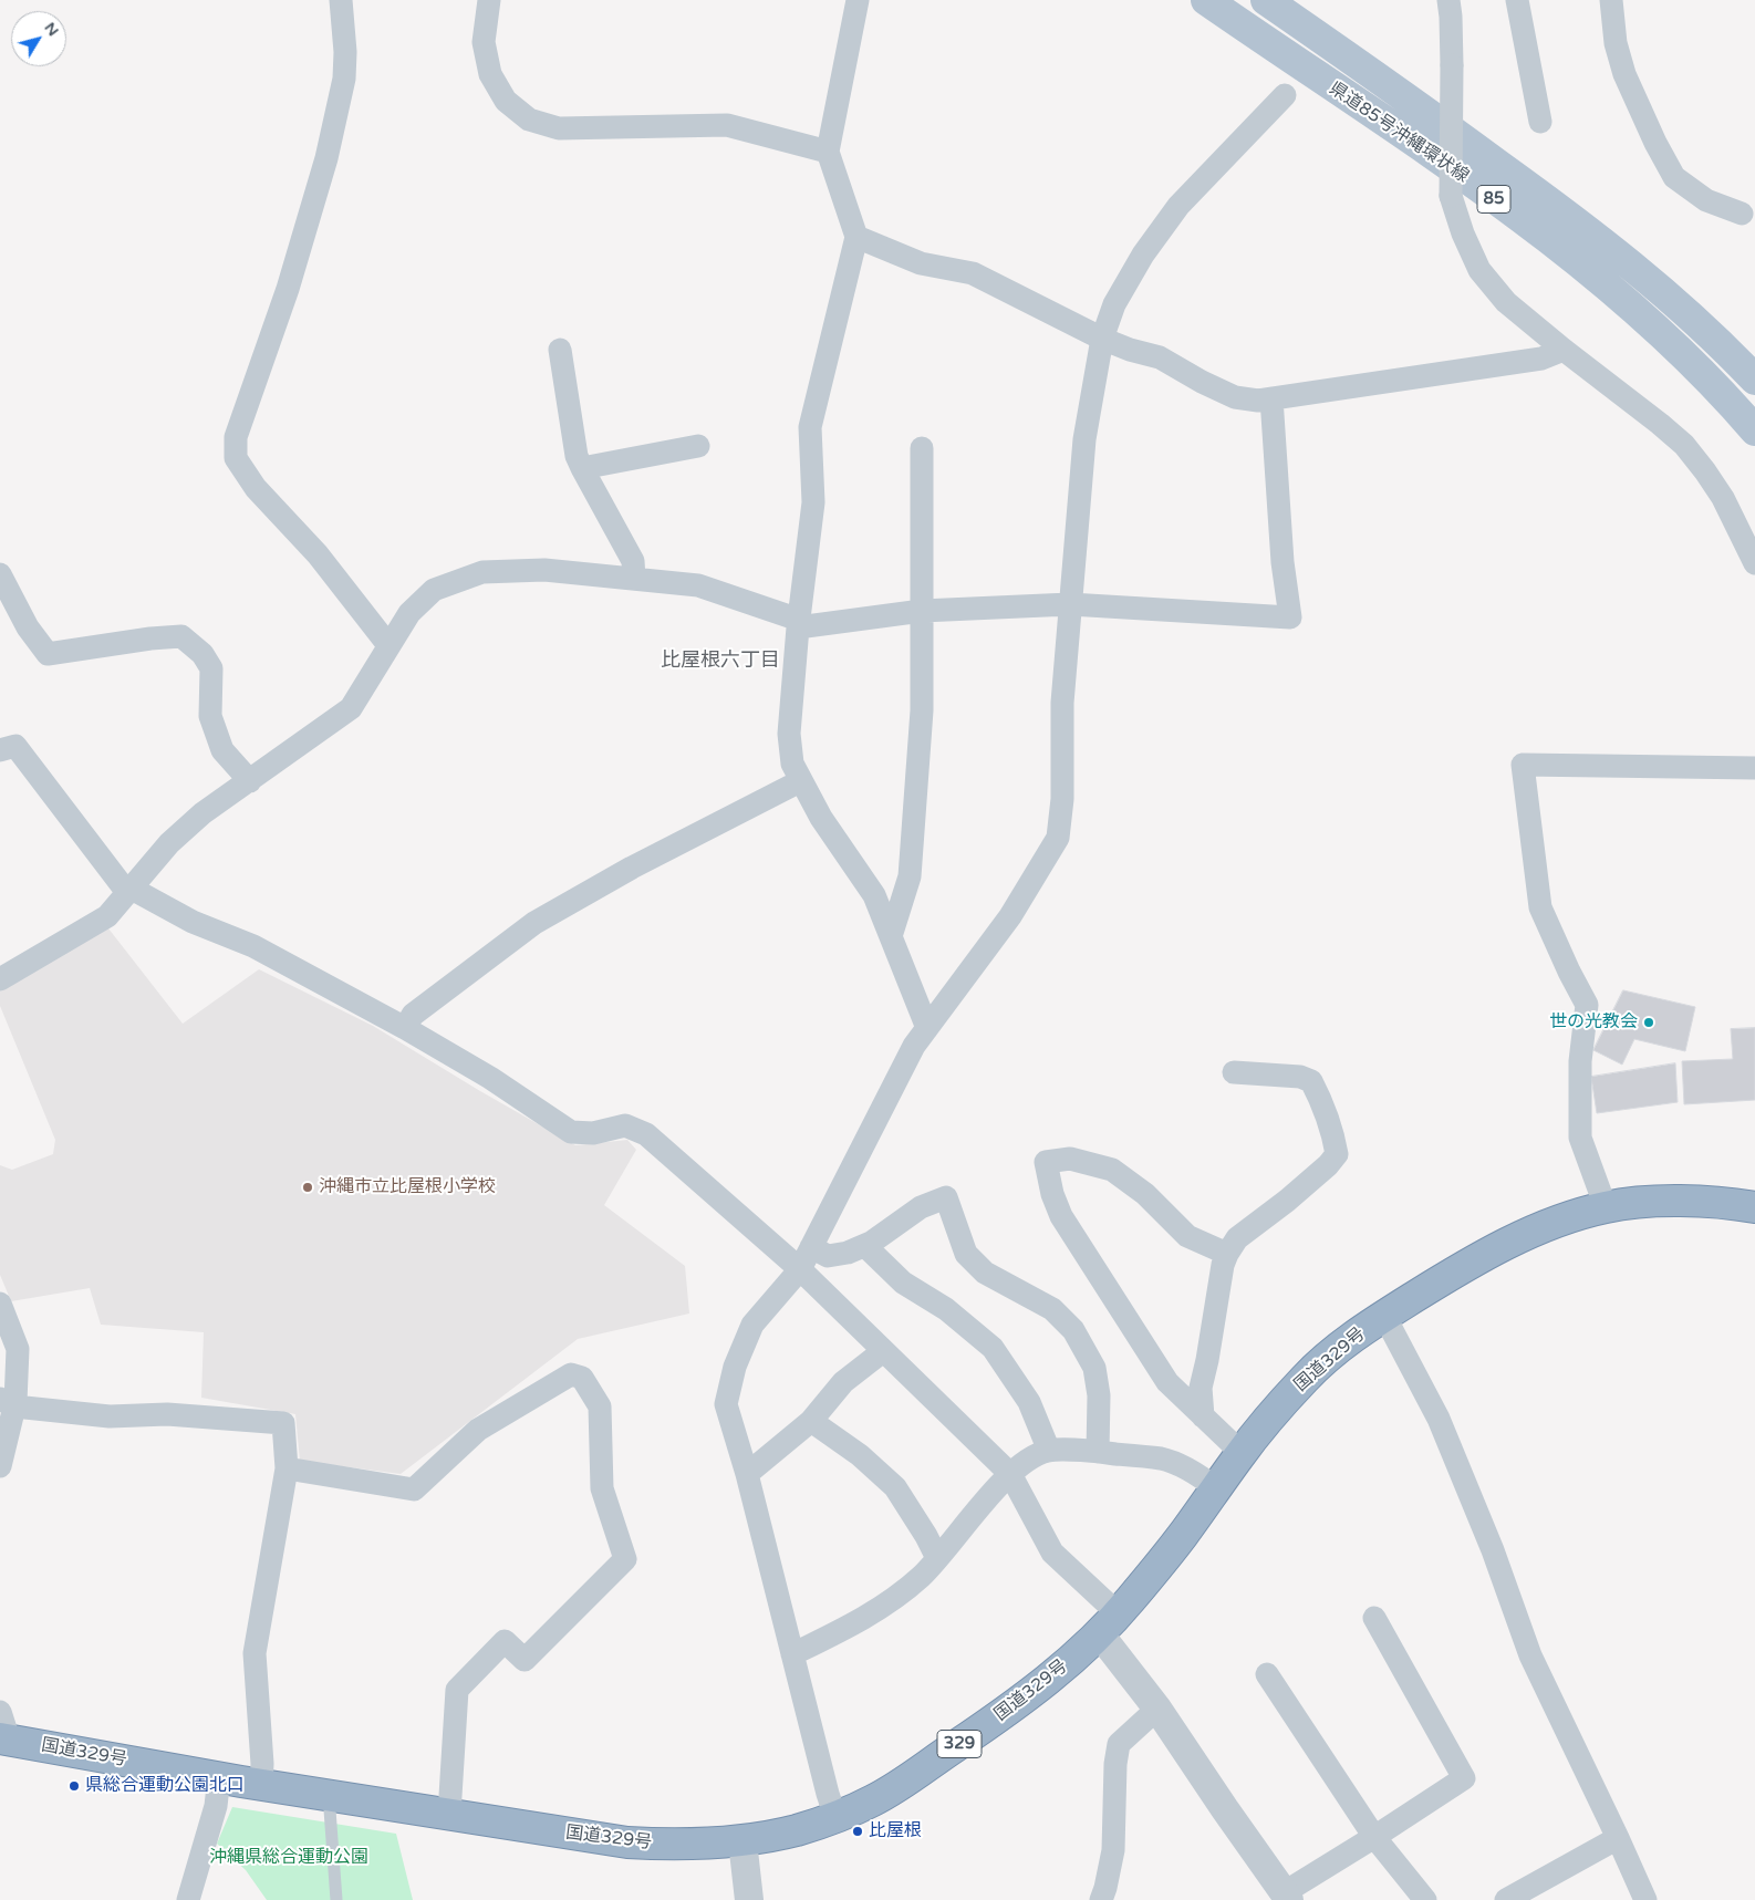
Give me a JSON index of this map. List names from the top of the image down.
{
  "streets": {
    "highway": ["国道329号", "329"],
    "main road": ["県道85号沖縄環状線", "85"]
  },
  "districts": ["比屋根六丁目"],
  "parks": ["沖縄県総合運動公園"],
  "places": [
    "世の光教会",
    "沖縄市立比屋根小学校",
    "県総合運動公園北口",
    "比屋根"
  ],
  "north": "top right"
}
